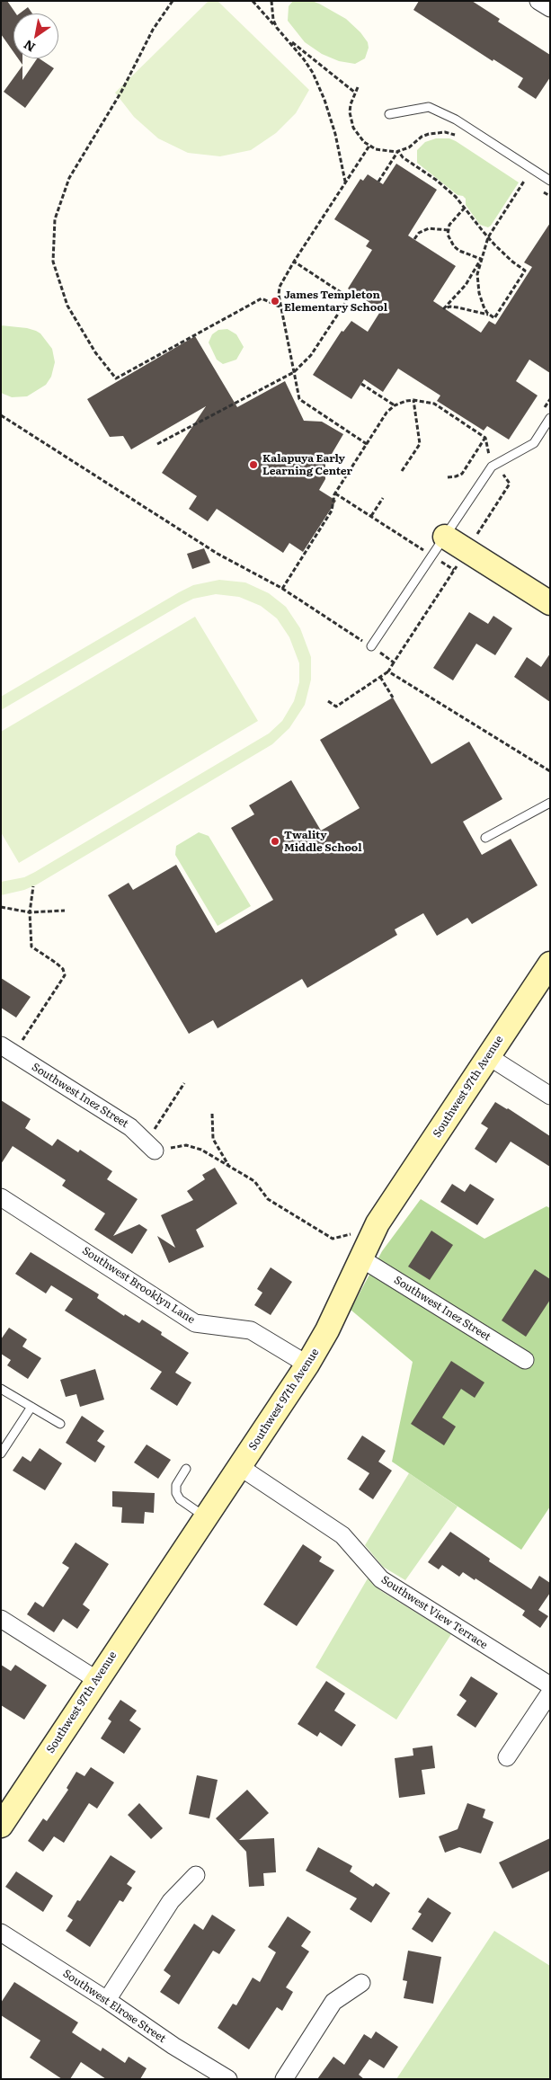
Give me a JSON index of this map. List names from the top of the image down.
{
  "streets": {
    "street": [
      "Southwest 97th Avenue",
      "Southwest Inez Street",
      "Southwest Brooklyn Lane",
      "Southwest View Terrace",
      "Southwest Elrose Street"
    ]
  },
  "crossings": [
    ["Southwest 97th Avenue", "Southwest Inez Street"],
    ["Southwest 97th Avenue", "Southwest Brooklyn Lane"],
    ["Southwest 97th Avenue", "Southwest View Terrace"]
  ],
  "places": ["James Templeton Elementary School", "Kalapuya Early Learning Center", "Twality Middle School"],
  "north": "bottom left"
}
